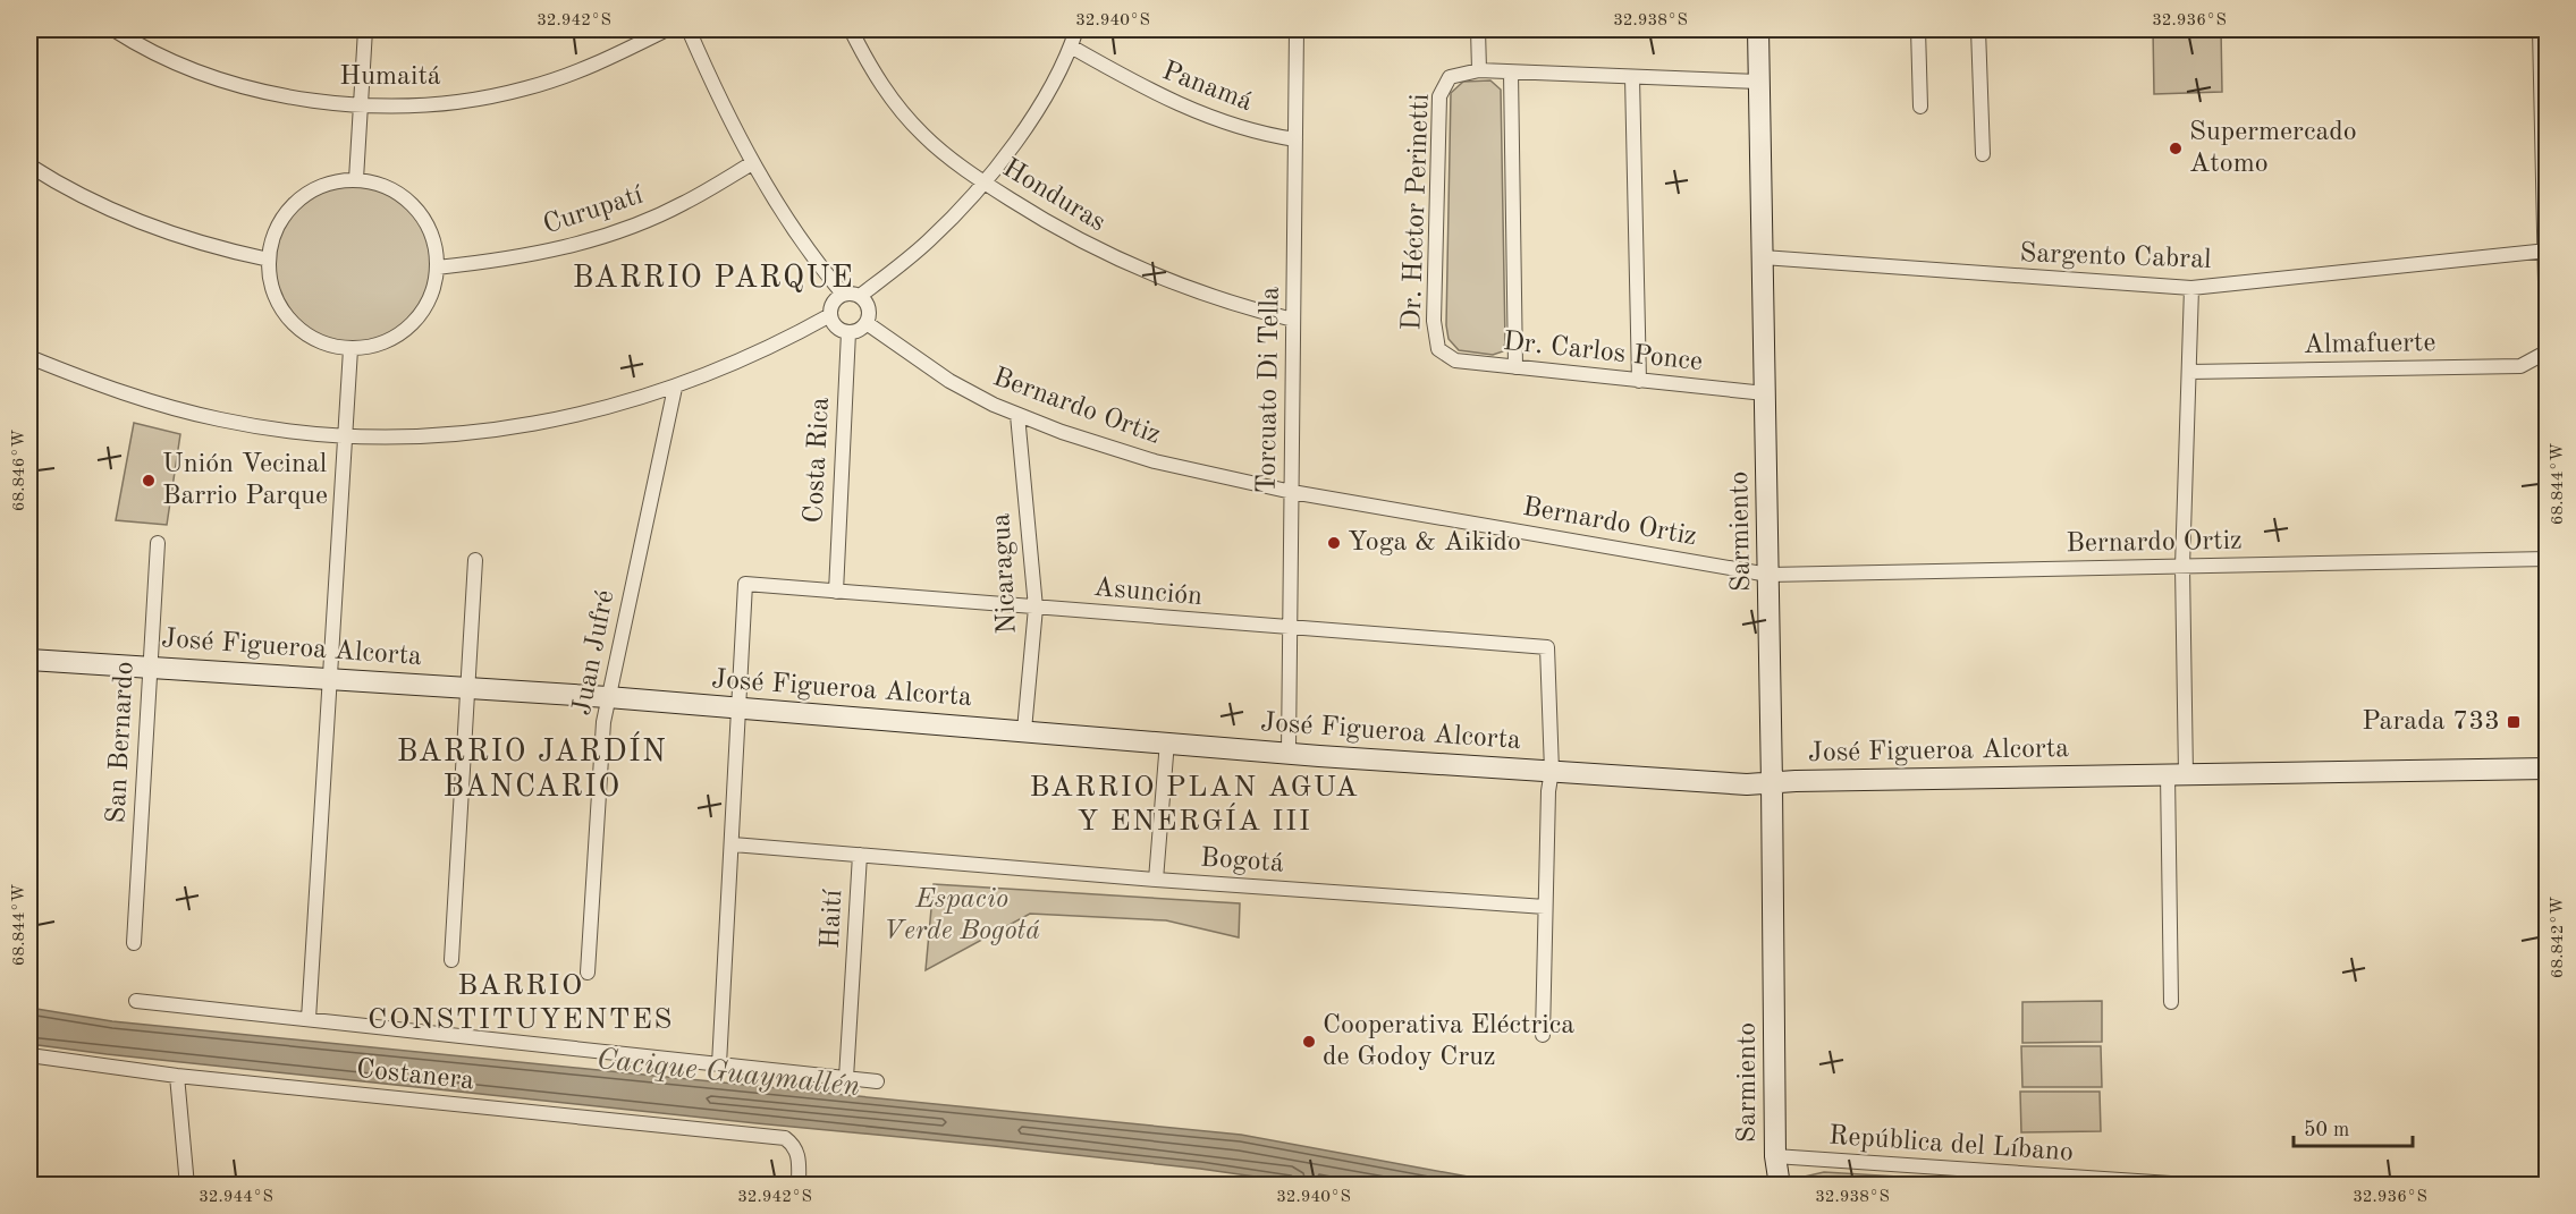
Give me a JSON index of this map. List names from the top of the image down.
{
  "streets": {
    "street": [
      "Humaitá",
      "Panamá",
      "Honduras",
      "Curupatí",
      "Dr. Héctor Perinetti",
      "Sargento Cabral",
      "Almafuerte",
      "Dr. Carlos Ponce",
      "Torcuato Di Tella",
      "Bernardo Ortiz",
      "Costa Rica",
      "Sarmiento",
      "Nicaragua",
      "Asunción",
      "José Figueroa Alcorta",
      "Juan Jufré",
      "San Bernardo",
      "Bogotá",
      "Haití",
      "Costanera",
      "República del Líbano"
    ]
  },
  "crossings": [
    ["Panamá", "Torcuato Di Tella"],
    ["Honduras", "Torcuato Di Tella"],
    ["Dr. Héctor Perinetti", "Dr. Carlos Ponce"],
    ["Sargento Cabral", "Sarmiento"],
    ["Dr. Carlos Ponce", "Sarmiento"],
    ["Torcuato Di Tella", "Bernardo Ortiz"],
    ["Torcuato Di Tella", "Asunción"],
    ["Torcuato Di Tella", "José Figueroa Alcorta"],
    ["Bernardo Ortiz", "Costa Rica"],
    ["Bernardo Ortiz", "Sarmiento"],
    ["Bernardo Ortiz", "Nicaragua"],
    ["Costa Rica", "Asunción"],
    ["Sarmiento", "José Figueroa Alcorta"],
    ["Sarmiento", "República del Líbano"],
    ["Nicaragua", "Asunción"],
    ["Nicaragua", "José Figueroa Alcorta"],
    ["Asunción", "José Figueroa Alcorta"],
    ["José Figueroa Alcorta", "Juan Jufré"],
    ["José Figueroa Alcorta", "San Bernardo"],
    ["Bogotá", "Haití"]
  ],
  "districts": [
    "BARRIO PARQUE",
    "BARRIO JARDÍN BANCARIO",
    "BARRIO PLAN AGUA Y ENERGÍA III",
    "BARRIO CONSTITUYENTES"
  ],
  "water": ["Cacique Guaymallén"],
  "parks": ["Espacio Verde Bogotá"],
  "places": {
    "other": [
      "Supermercado Atomo",
      "Unión Vecinal Barrio Parque",
      "Yoga & Aikido",
      "Cooperativa Eléctrica de Godoy Cruz"
    ],
    "transit": ["Parada 733"]
  },
  "scale_bar": "50 m",
  "coordinates": [
    "32.942°S",
    "32.940°S",
    "32.938°S",
    "32.936°S",
    "68.846°W",
    "68.844°W",
    "68.842°W",
    "32.944°S"
  ]
}
